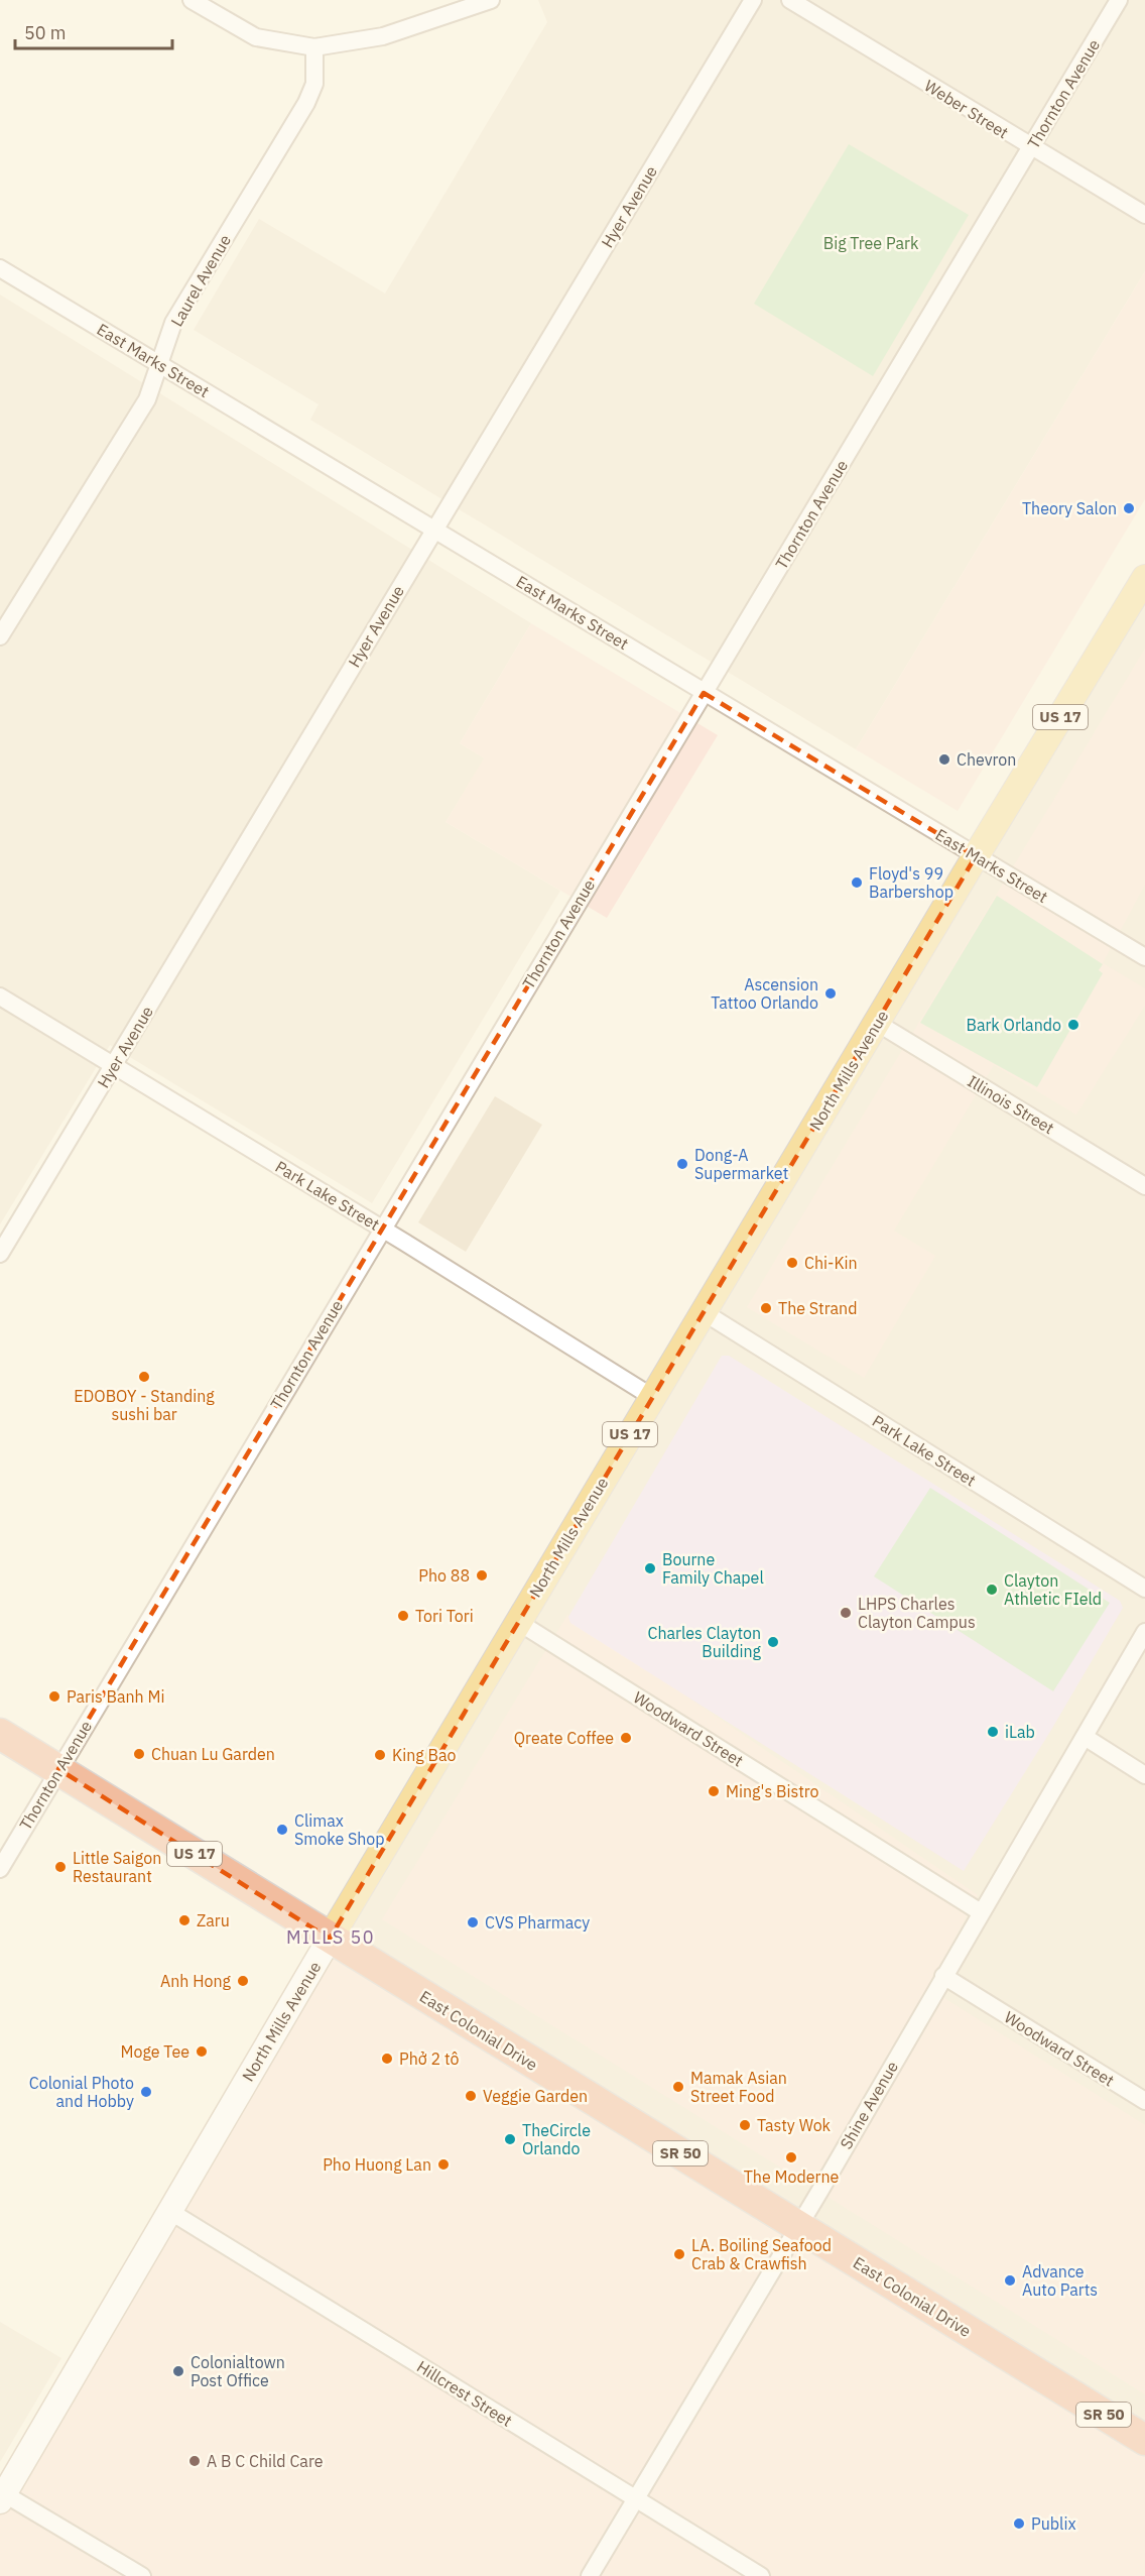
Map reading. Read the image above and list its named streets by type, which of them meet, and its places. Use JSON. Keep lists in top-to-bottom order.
{
  "streets": {
    "highway": ["US 17", "East Colonial Drive", "SR 50"],
    "main road": ["North Mills Avenue"],
    "street": [
      "Thornton Avenue",
      "Weber Street",
      "Hyer Avenue",
      "Laurel Avenue",
      "East Marks Street",
      "Illinois Street",
      "Park Lake Street",
      "Woodward Street",
      "Shine Avenue",
      "Hillcrest Street"
    ]
  },
  "crossings": [
    ["Thornton Avenue", "Weber Street"],
    ["Thornton Avenue", "East Marks Street"],
    ["Thornton Avenue", "Park Lake Street"],
    ["Thornton Avenue", "East Colonial Drive"],
    ["Hyer Avenue", "East Marks Street"],
    ["Hyer Avenue", "Park Lake Street"],
    ["Laurel Avenue", "East Marks Street"],
    ["East Marks Street", "North Mills Avenue"],
    ["North Mills Avenue", "Illinois Street"],
    ["North Mills Avenue", "Park Lake Street"],
    ["North Mills Avenue", "Woodward Street"],
    ["North Mills Avenue", "East Colonial Drive"],
    ["North Mills Avenue", "Hillcrest Street"],
    ["Woodward Street", "Shine Avenue"],
    ["East Colonial Drive", "Shine Avenue"],
    ["Shine Avenue", "Hillcrest Street"]
  ],
  "districts": ["MILLS 50"],
  "parks": ["Big Tree Park"],
  "places": [
    "Theory Salon",
    "Chevron",
    "Floyd's 99 Barbershop",
    "Ascension Tattoo Orlando",
    "Bark Orlando",
    "Dong-A Supermarket",
    "Chi-Kin",
    "The Strand",
    "EDOBOY - Standing sushi bar",
    "Bourne Family Chapel",
    "Pho 88",
    "Clayton Athletic FIeld",
    "LHPS Charles Clayton Campus",
    "Tori Tori",
    "Charles Clayton Building",
    "Paris Banh Mi",
    "iLab",
    "Qreate Coffee",
    "Chuan Lu Garden",
    "King Bao",
    "Ming's Bistro",
    "Climax Smoke Shop",
    "Little Saigon Restaurant",
    "Zaru",
    "CVS Pharmacy",
    "Anh Hong",
    "Moge Tee",
    "Phở 2 tô",
    "Mamak Asian Street Food",
    "Colonial Photo and Hobby",
    "Veggie Garden",
    "Tasty Wok",
    "TheCircle Orlando",
    "The Moderne",
    "Pho Huong Lan",
    "LA. Boiling Seafood Crab & Crawfish",
    "Advance Auto Parts",
    "Colonialtown Post Office",
    "A B C Child Care",
    "Publix"
  ],
  "scale_bar": "50 m"
}
